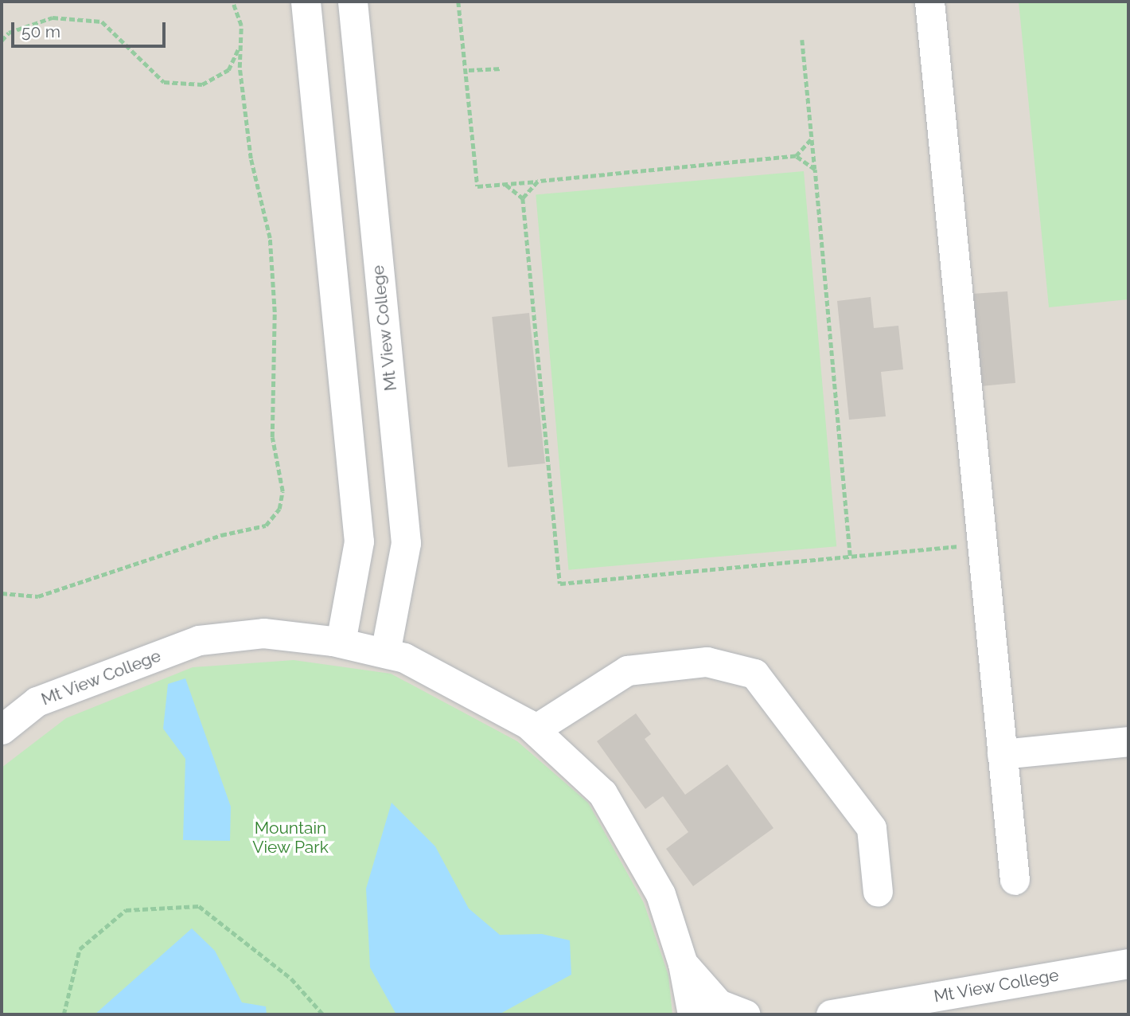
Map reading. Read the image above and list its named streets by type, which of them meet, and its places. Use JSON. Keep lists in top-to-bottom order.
{
  "streets": {
    "street": ["Mt View College"]
  },
  "parks": ["Mountain View Park"],
  "scale_bar": "50 m"
}
